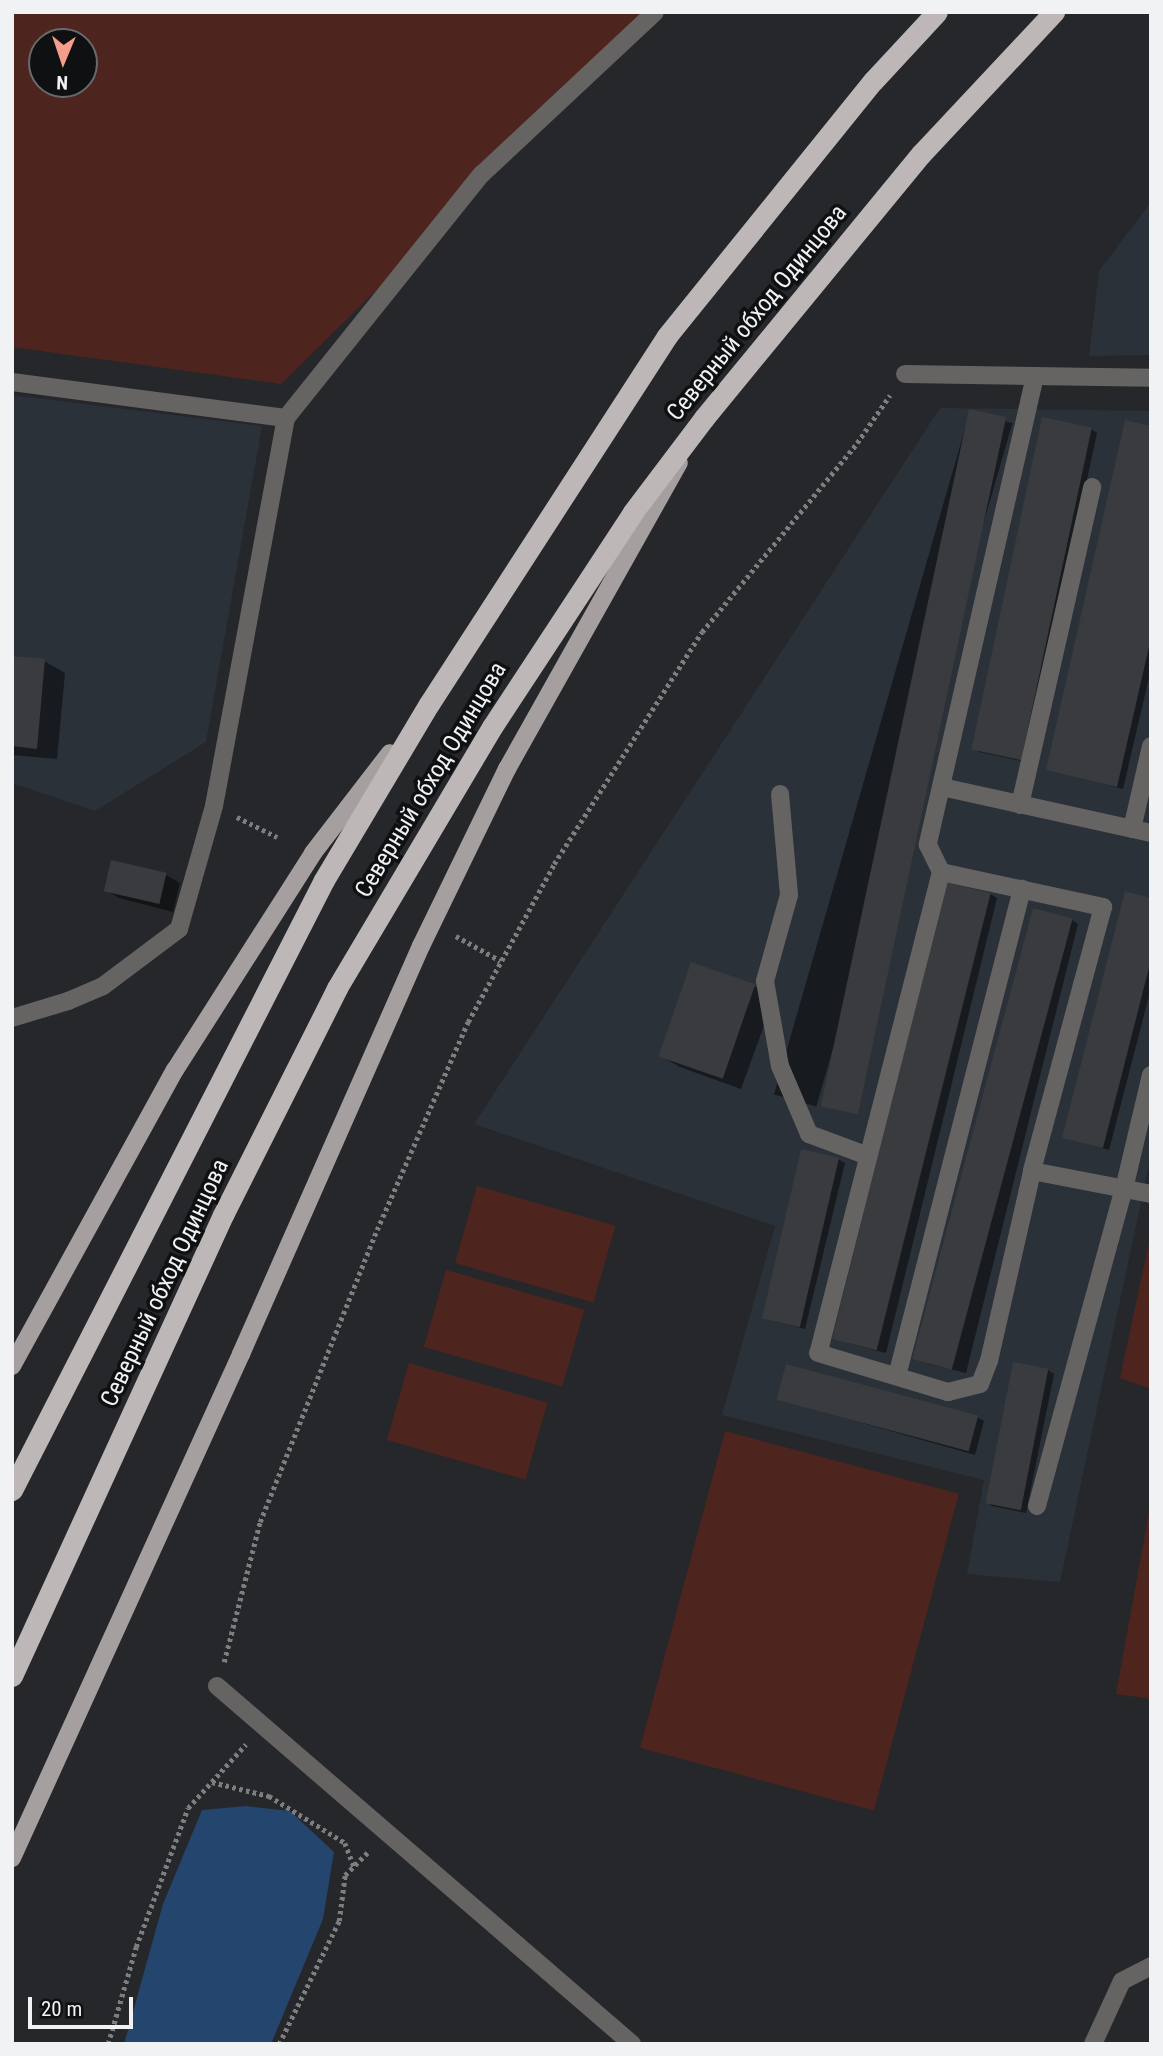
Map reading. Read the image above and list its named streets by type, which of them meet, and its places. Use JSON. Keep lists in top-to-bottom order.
{
  "streets": {
    "highway": ["Северный обход Одинцова"]
  },
  "scale_bar": "20 m",
  "north": "bottom"
}
